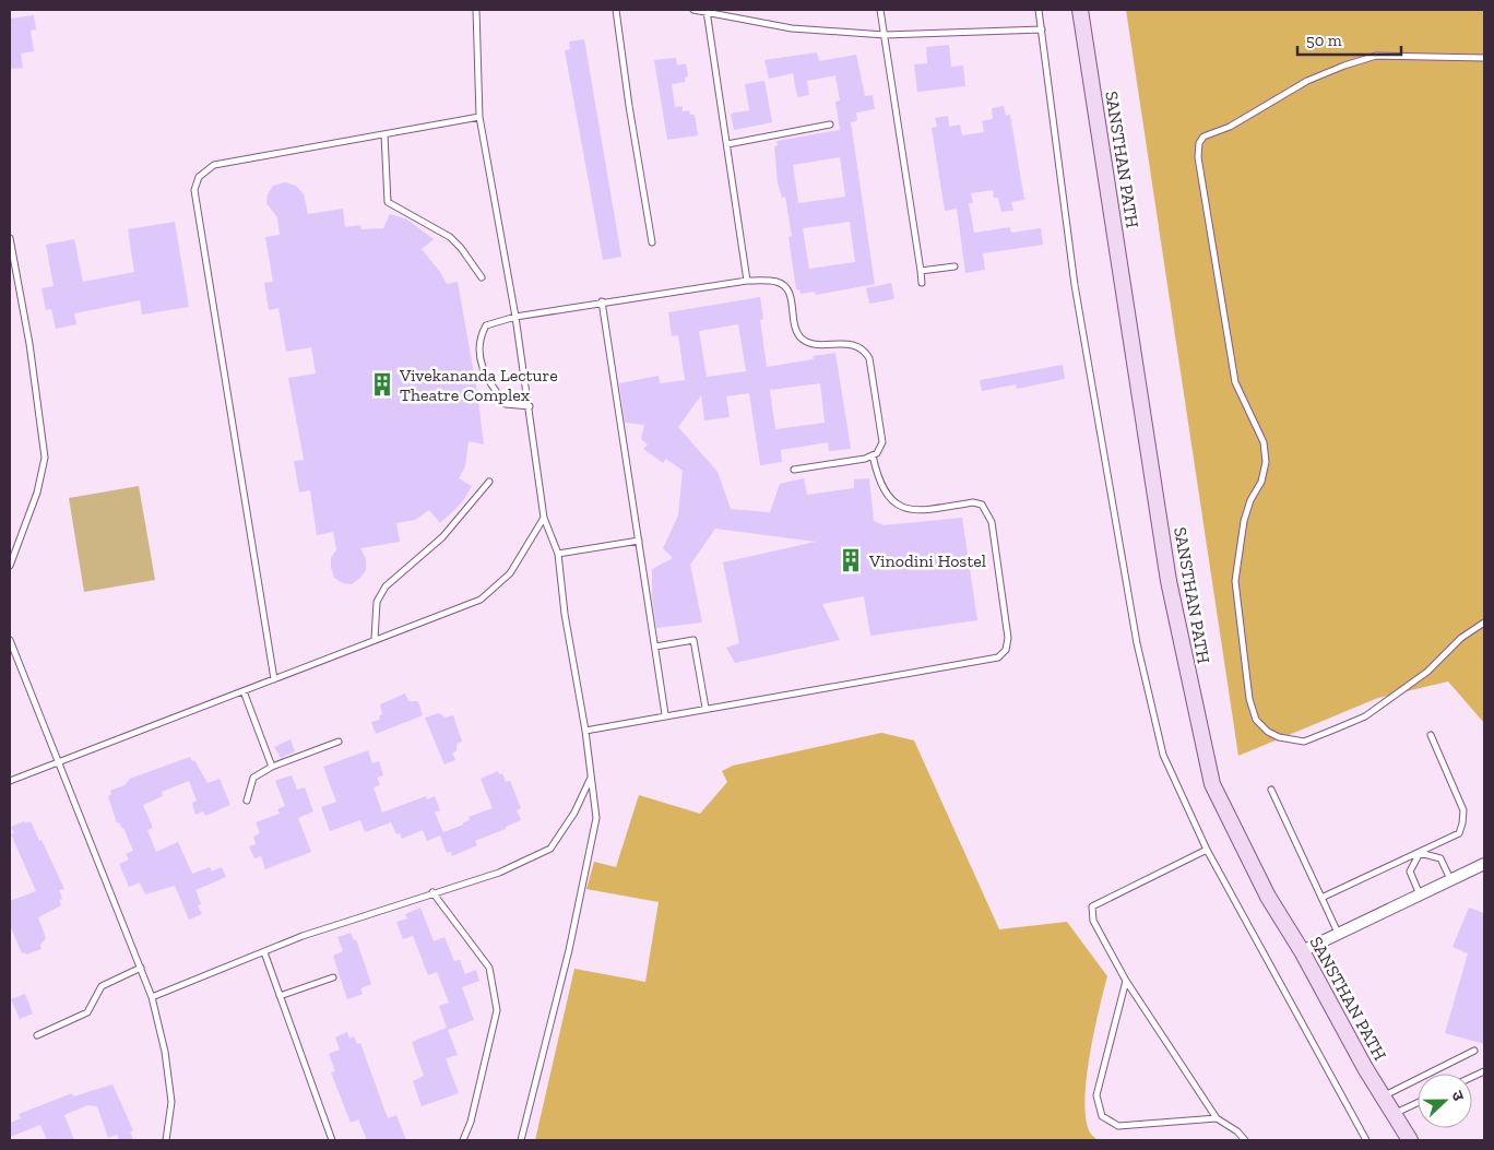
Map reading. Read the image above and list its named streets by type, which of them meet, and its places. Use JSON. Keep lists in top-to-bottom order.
{
  "streets": {
    "street": ["SANSTHAN PATH"]
  },
  "places": {
    "building": ["Vivekananda Lecture Theatre Complex", "Vinodini Hostel"]
  },
  "scale_bar": "50 m",
  "north": "right"
}
